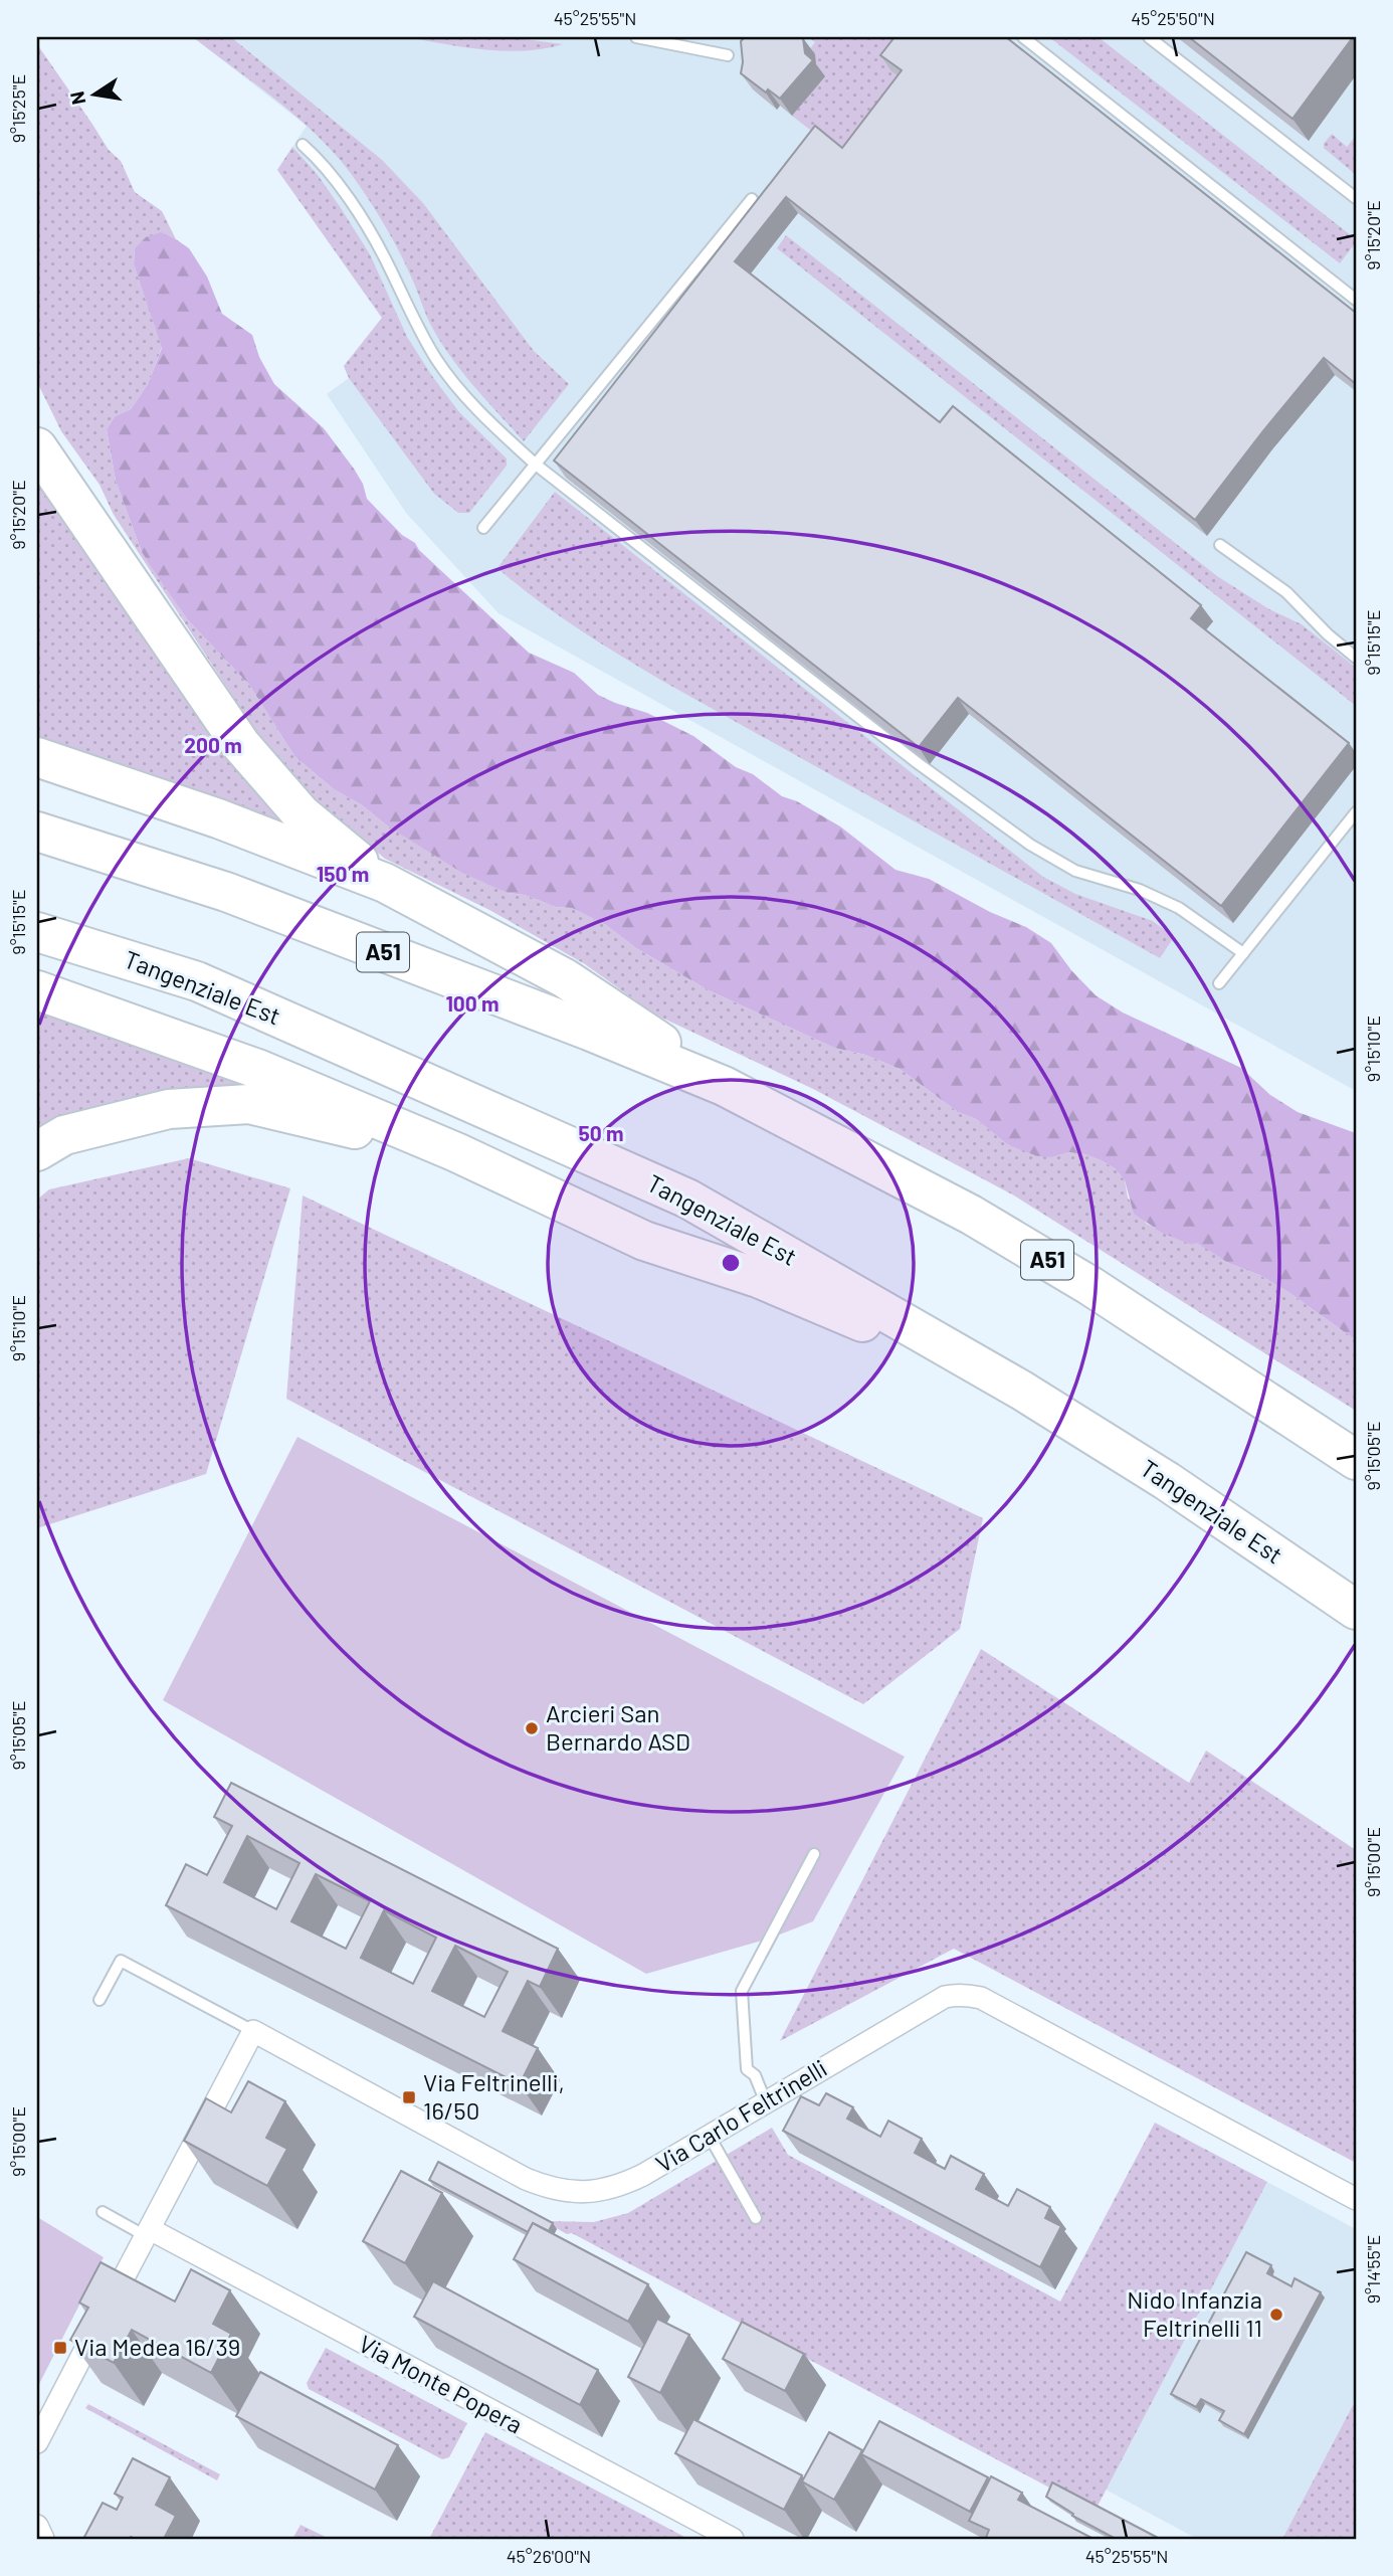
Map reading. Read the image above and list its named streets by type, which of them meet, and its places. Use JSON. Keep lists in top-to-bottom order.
{
  "streets": {
    "highway": ["A51", "Tangenziale Est"],
    "street": ["Via Carlo Feltrinelli", "Via Monte Popera"]
  },
  "places": {
    "other": ["Arcieri San Bernardo ASD", "Nido Infanzia Feltrinelli 11"],
    "transit": ["Via Feltrinelli, 16/50", "Via Medea 16/39"]
  },
  "north": "left",
  "coordinates": [
    "45°25'55\"N",
    "45°25'50\"N",
    "9°15'25\"E",
    "9°15'20\"E",
    "9°15'15\"E",
    "9°15'10\"E",
    "9°15'05\"E",
    "9°15'00\"E",
    "9°14'55\"E",
    "45°26'00\"N"
  ],
  "rings": [
    "200 m",
    "150 m",
    "100 m",
    "50 m"
  ]
}
